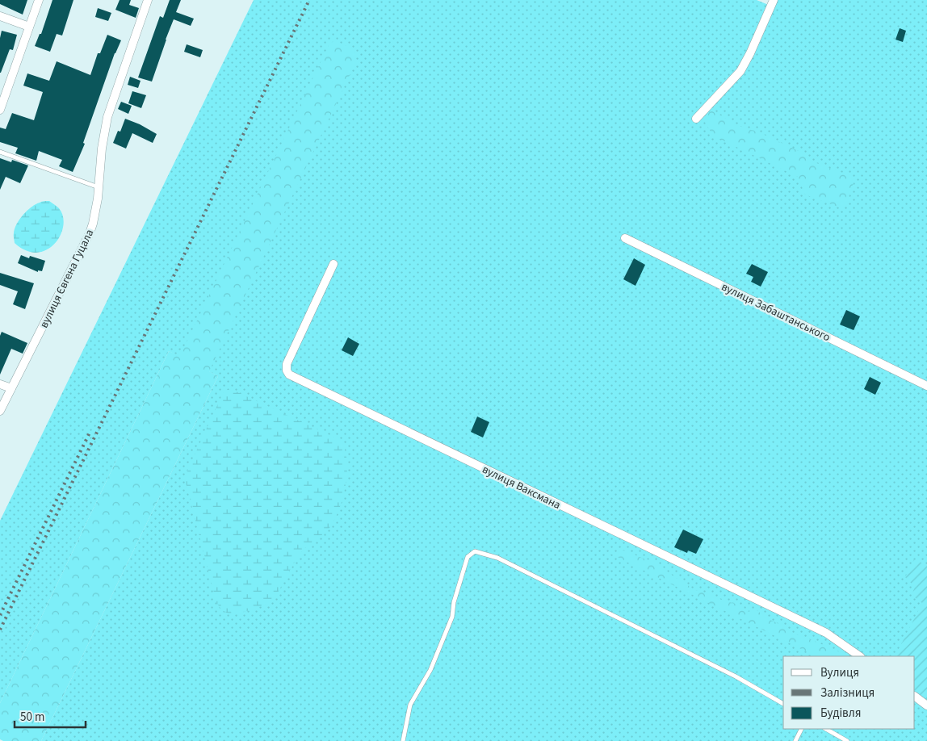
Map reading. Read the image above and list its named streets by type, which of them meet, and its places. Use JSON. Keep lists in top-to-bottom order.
{
  "streets": {
    "street": ["вулиця Євгена Гуцала", "вулиця Забаштанського", "вулиця Ваксмана"]
  },
  "legend": ["Вулиця", "Залізниця", "Будівля"],
  "scale_bar": "50 m"
}
